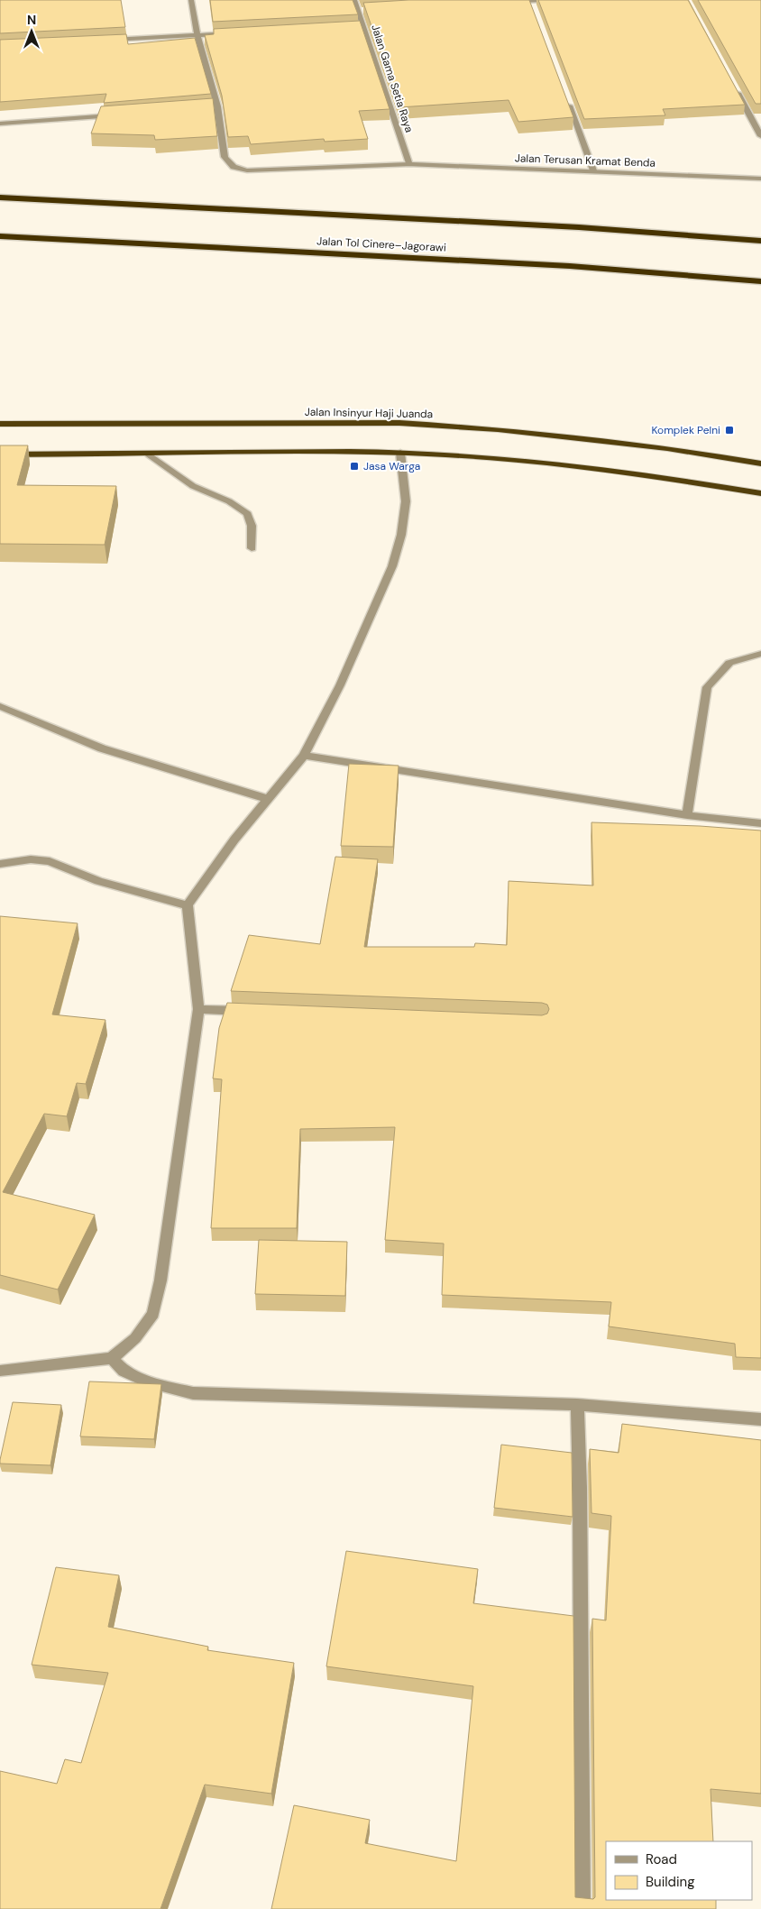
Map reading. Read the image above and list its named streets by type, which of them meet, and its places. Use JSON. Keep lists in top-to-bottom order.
{
  "streets": {
    "highway": ["Jalan Tol Cinere–Jagorawi", "Jalan Insinyur Haji Juanda"],
    "street": ["Jalan Gama Setia Raya", "Jalan Terusan Kramat Benda"]
  },
  "crossings": [
    ["Jalan Gama Setia Raya", "Jalan Terusan Kramat Benda"]
  ],
  "places": {
    "transit": ["Komplek Pelni", "Jasa Warga"]
  },
  "legend": ["Road", "Building"],
  "north": "top"
}
